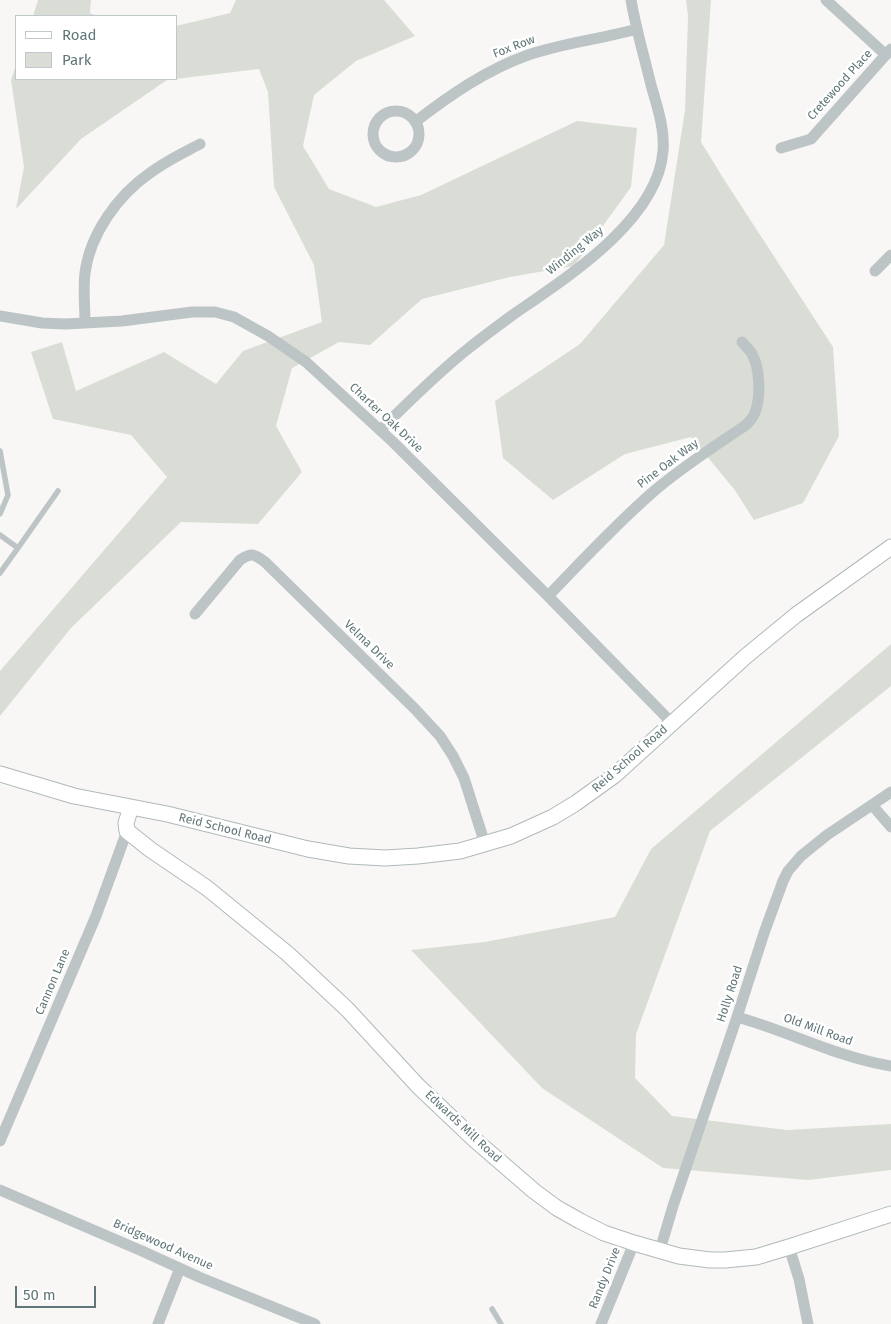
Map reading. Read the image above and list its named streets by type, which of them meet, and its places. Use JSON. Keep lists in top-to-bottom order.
{
  "streets": {
    "street": [
      "Fox Row",
      "Cretewood Place",
      "Winding Way",
      "Charter Oak Drive",
      "Pine Oak Way",
      "Velma Drive",
      "Reid School Road",
      "Cannon Lane",
      "Holly Road",
      "Old Mill Road",
      "Edwards Mill Road",
      "Bridgewood Avenue",
      "Randy Drive"
    ]
  },
  "crossings": [
    ["Fox Row", "Winding Way"],
    ["Winding Way", "Charter Oak Drive"],
    ["Charter Oak Drive", "Pine Oak Way"],
    ["Charter Oak Drive", "Reid School Road"],
    ["Velma Drive", "Reid School Road"],
    ["Cannon Lane", "Edwards Mill Road"],
    ["Holly Road", "Old Mill Road"],
    ["Holly Road", "Edwards Mill Road"],
    ["Edwards Mill Road", "Randy Drive"]
  ],
  "legend": ["Road", "Park"],
  "scale_bar": "50 m"
}
